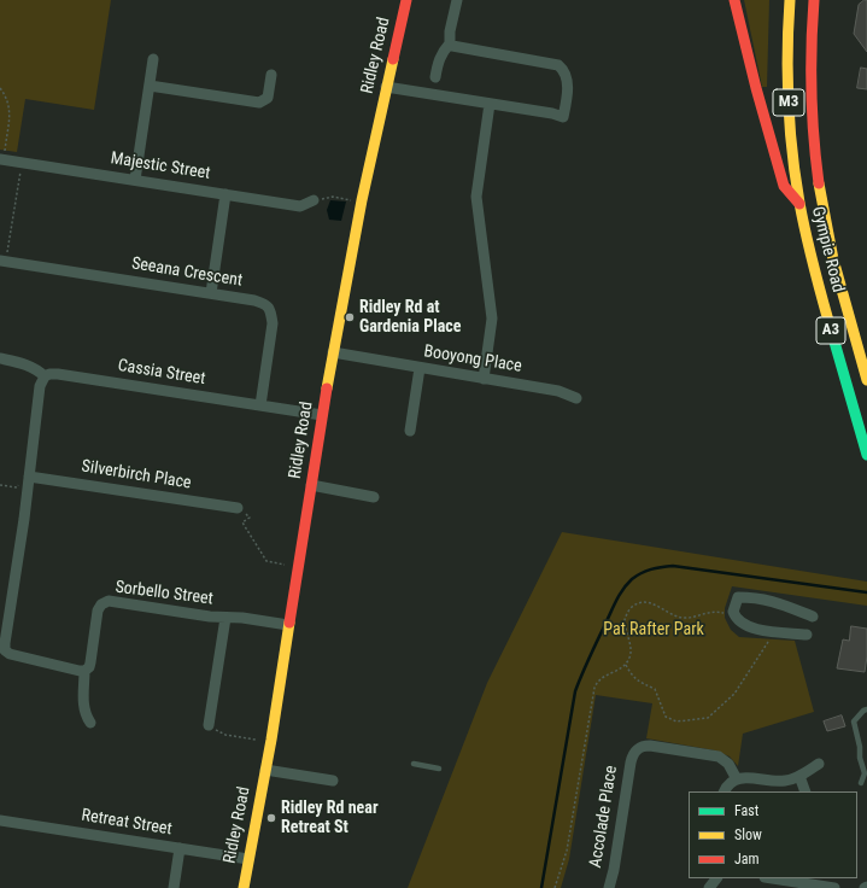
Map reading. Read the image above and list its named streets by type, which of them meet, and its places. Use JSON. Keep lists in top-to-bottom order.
{
  "streets": {
    "main road": [
      "Ridley Road",
      "M3",
      "Gympie Road",
      "A3"
    ],
    "street": [
      "Majestic Street",
      "Seeana Crescent",
      "Booyong Place",
      "Cassia Street",
      "Silverbirch Place",
      "Sorbello Street",
      "Accolade Place",
      "Retreat Street"
    ]
  },
  "crossings": [
    ["Ridley Road", "Booyong Place"],
    ["Ridley Road", "Cassia Street"],
    ["Ridley Road", "Sorbello Street"],
    ["Ridley Road", "Retreat Street"],
    ["M3", "Gympie Road"],
    ["Seeana Crescent", "Cassia Street"]
  ],
  "parks": ["Pat Rafter Park"],
  "places": ["Ridley Rd at Gardenia Place", "Ridley Rd near Retreat St"],
  "legend": ["Fast", "Slow", "Jam"]
}
